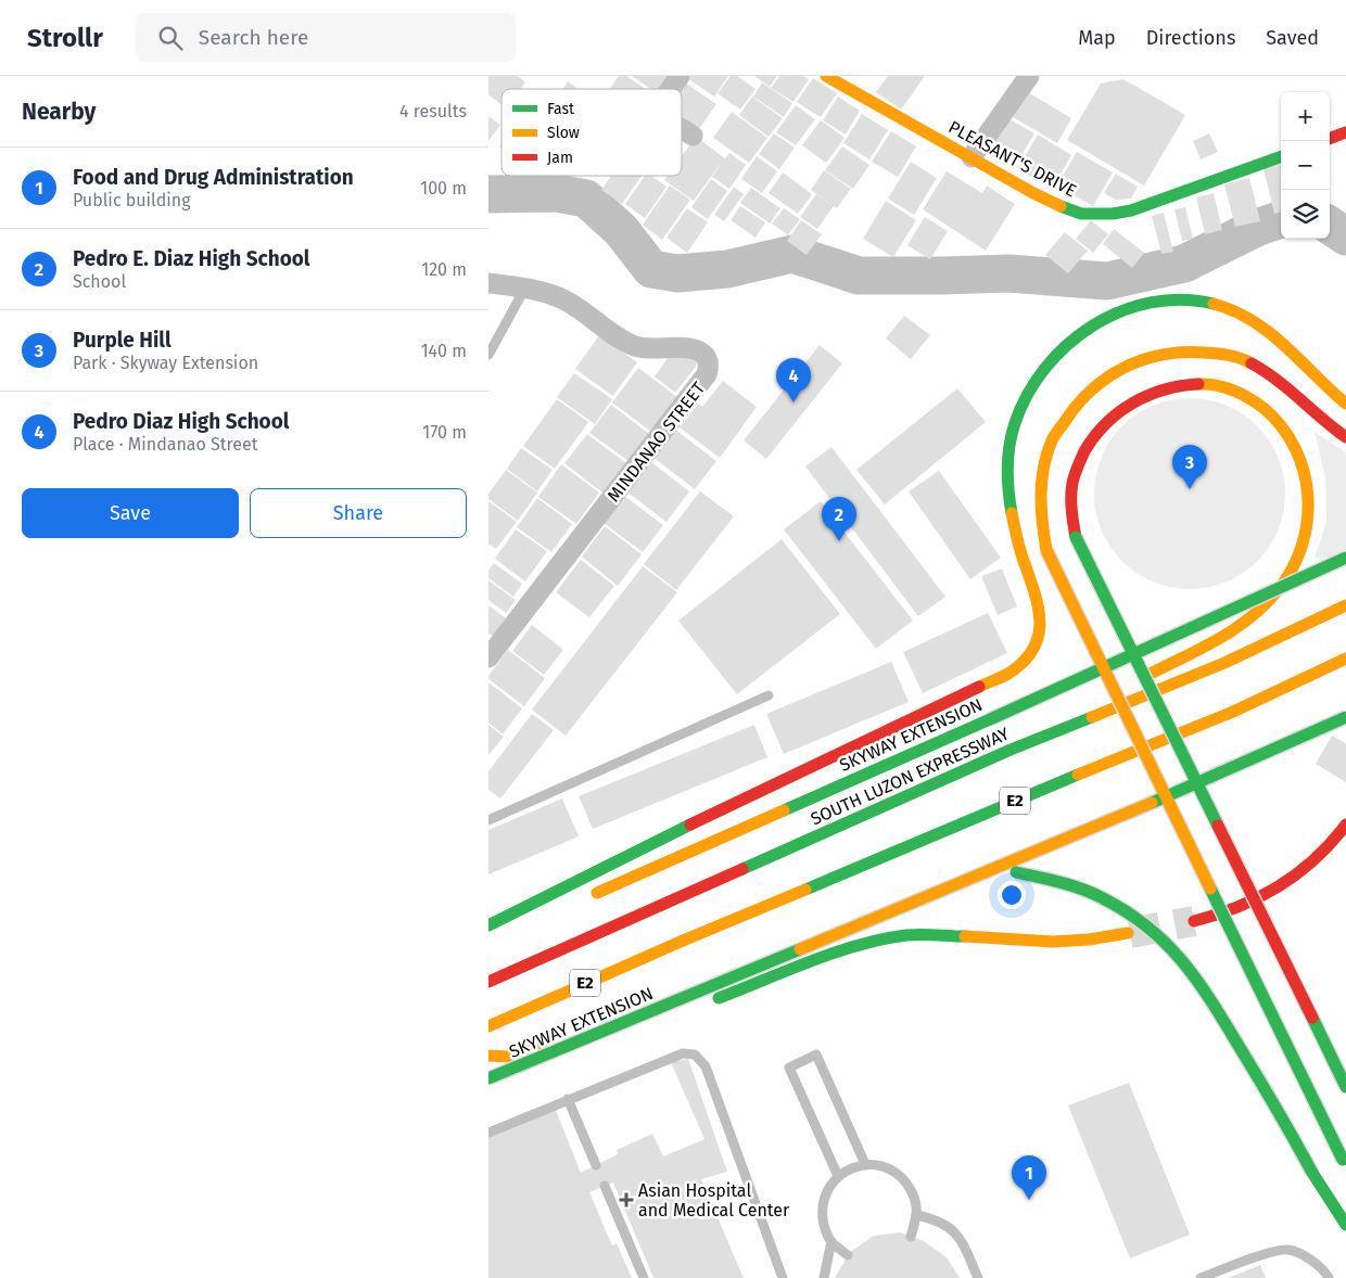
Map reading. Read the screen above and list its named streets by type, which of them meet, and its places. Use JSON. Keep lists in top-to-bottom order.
{
  "streets": {
    "main road": [
      "PLEASANT'S DRIVE",
      "SKYWAY EXTENSION",
      "SOUTH LUZON EXPRESSWAY",
      "E2"
    ],
    "street": ["MINDANAO STREET"]
  },
  "places": {
    "health": ["Asian Hospital and Medical Center"]
  },
  "legend": ["Fast", "Slow", "Jam"],
  "page": {
    "header": "Strollr",
    "search": "Search here",
    "nav": ["Map", "Directions", "Saved"],
    "heading": ["Nearby", "4 results"],
    "map_buttons": ["+", "−"],
    "list": [
      {
        "mark": "1",
        "name": "Food and Drug Administration",
        "note": "Public building",
        "value": "100 m"
      },
      {
        "mark": "2",
        "name": "Pedro E. Diaz High School",
        "note": "School",
        "value": "120 m"
      },
      {
        "mark": "3",
        "name": "Purple Hill",
        "note": "Park · Skyway Extension",
        "value": "140 m"
      },
      {
        "mark": "4",
        "name": "Pedro Diaz High School",
        "note": "Place · Mindanao Street",
        "value": "170 m"
      }
    ],
    "pins": [
      "4",
      "3",
      "2",
      "1"
    ],
    "buttons": ["Save", "Share"]
  }
}
